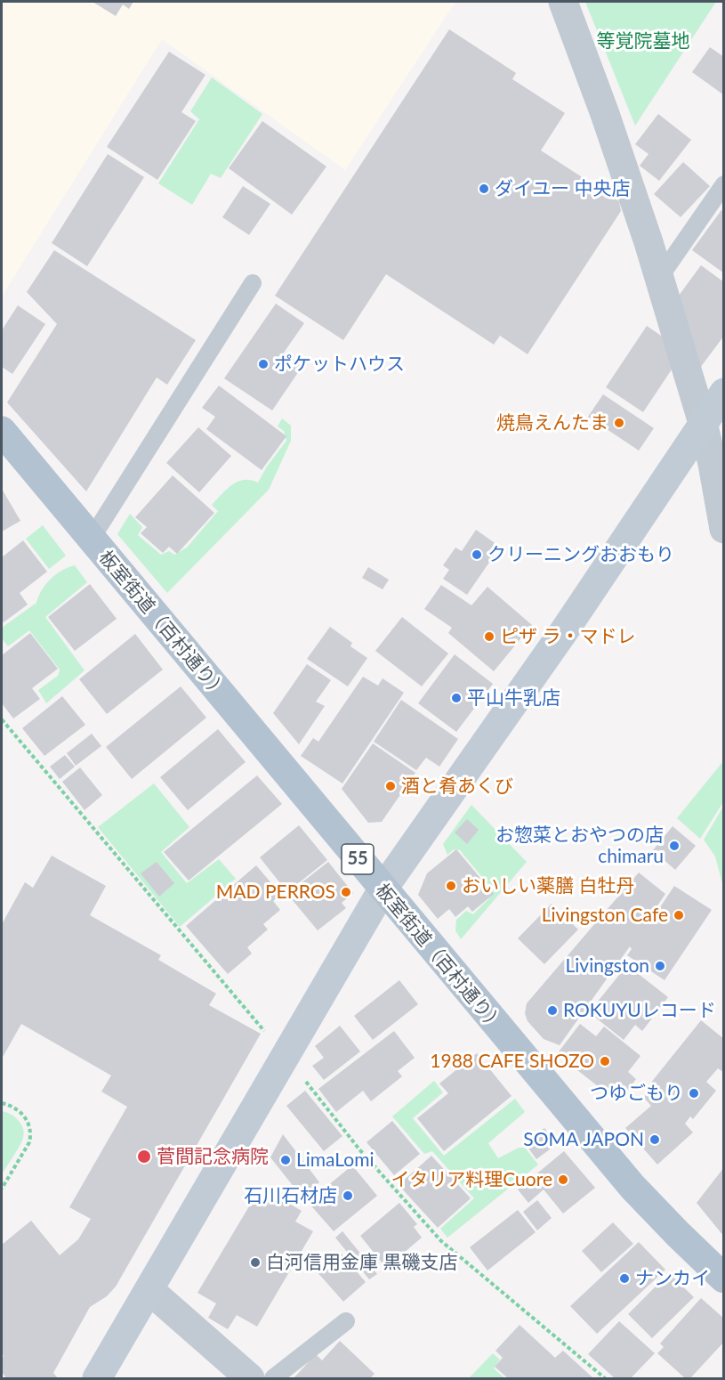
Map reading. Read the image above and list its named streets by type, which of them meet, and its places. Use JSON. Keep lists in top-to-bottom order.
{
  "streets": {
    "main road": ["板室街道（百村通り）", "55"]
  },
  "parks": ["等覚院墓地"],
  "places": [
    "ダイユー 中央店",
    "ポケットハウス",
    "焼鳥えんたま",
    "クリーニングおおもり",
    "ピザ ラ・マドレ",
    "平山牛乳店",
    "酒と肴あくび",
    "お惣菜とおやつの店 chimaru",
    "おいしい薬膳 白牡丹",
    "MAD PERROS",
    "Livingston Cafe",
    "Livingston",
    "ROKUYUレコード",
    "1988 CAFE SHOZO",
    "つゆごもり",
    "SOMA JAPON",
    "菅間記念病院",
    "LimaLomi",
    "イタリア料理Cuore",
    "石川石材店",
    "白河信用金庫 黒磯支店",
    "ナンカイ"
  ]
}
